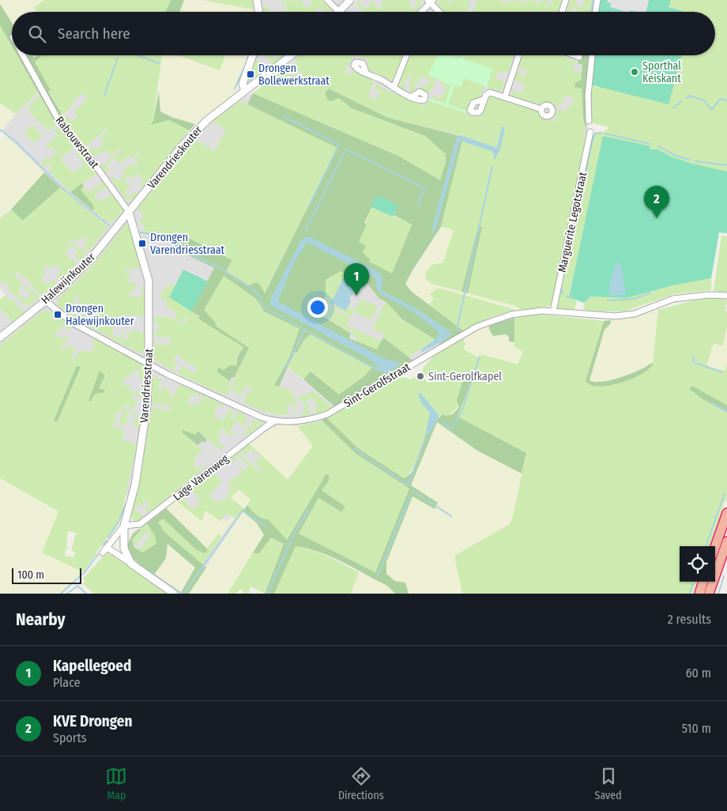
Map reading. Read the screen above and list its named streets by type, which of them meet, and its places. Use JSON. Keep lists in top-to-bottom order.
{
  "streets": {
    "street": [
      "Rabouwstraat",
      "Varendrieskouter",
      "Marguerite Legotstraat",
      "Halewijnkouter",
      "Sint-Gerolfstraat",
      "Varendriesstraat",
      "Lage Varenweg"
    ]
  },
  "crossings": [
    ["Rabouwstraat", "Varendrieskouter"],
    ["Rabouwstraat", "Halewijnkouter"],
    ["Rabouwstraat", "Varendriesstraat"],
    ["Varendrieskouter", "Halewijnkouter"],
    ["Varendrieskouter", "Varendriesstraat"],
    ["Marguerite Legotstraat", "Sint-Gerolfstraat"],
    ["Halewijnkouter", "Sint-Gerolfstraat"],
    ["Halewijnkouter", "Varendriesstraat"],
    ["Sint-Gerolfstraat", "Varendriesstraat"],
    ["Sint-Gerolfstraat", "Lage Varenweg"],
    ["Varendriesstraat", "Lage Varenweg"]
  ],
  "places": {
    "other": ["Sporthal Keiskant", "Sint-Gerolfkapel"],
    "transit": ["Drongen Bollewerkstraat", "Drongen Varendriesstraat", "Drongen Halewijnkouter"]
  },
  "scale_bar": "100 m",
  "page": {
    "search": "Search here",
    "pins": ["2", "1"],
    "scale": "100 m",
    "heading": ["Nearby", "2 results"],
    "list": [
      {
        "mark": "1",
        "name": "Kapellegoed",
        "note": "Place",
        "value": "60 m"
      },
      {
        "mark": "2",
        "name": "KVE Drongen",
        "note": "Sports",
        "value": "510 m"
      }
    ],
    "nav": ["Map", "Directions", "Saved"]
  }
}
